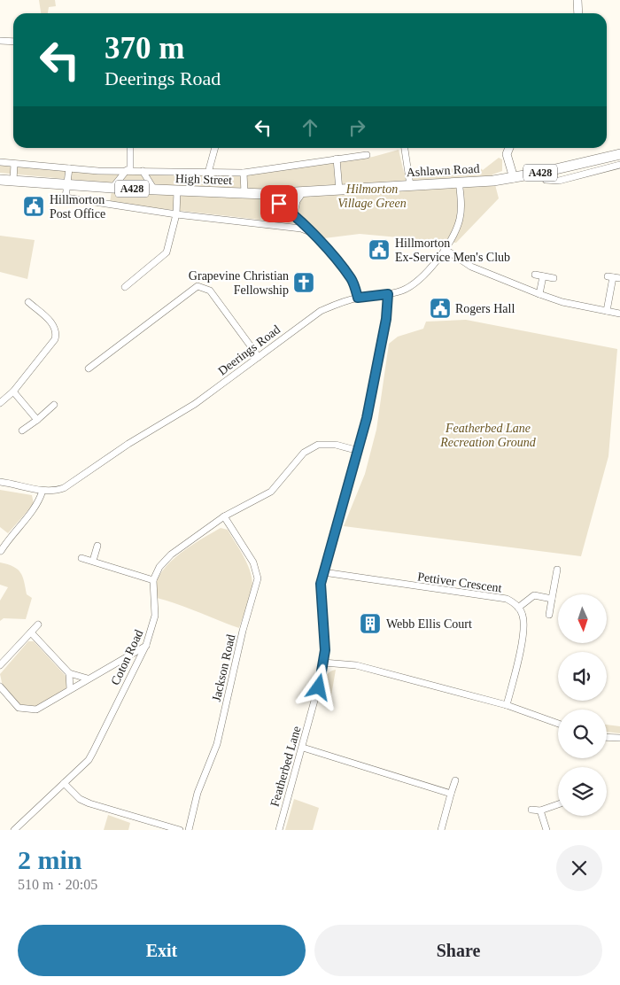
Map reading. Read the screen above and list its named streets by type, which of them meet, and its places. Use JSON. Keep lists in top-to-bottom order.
{
  "streets": {
    "highway": ["Ashlawn Road", "A428", "High Street"],
    "street": [
      "Deerings Road",
      "Pettiver Crescent",
      "Coton Road",
      "Jackson Road",
      "Featherbed Lane"
    ]
  },
  "crossings": [
    ["Ashlawn Road", "High Street"],
    ["Ashlawn Road", "Deerings Road"],
    ["Deerings Road", "Featherbed Lane"],
    ["Pettiver Crescent", "Featherbed Lane"]
  ],
  "parks": ["Hilmorton Village Green", "Featherbed Lane Recreation Ground"],
  "places": {
    "public building": ["Hillmorton Post Office", "Hillmorton Ex-Service Men's Club", "Rogers Hall"],
    "church": ["Grapevine Christian Fellowship"],
    "building": ["Webb Ellis Court"]
  },
  "north": "bottom",
  "page": {
    "turn": ["370 m", "Deerings Road"],
    "heading": ["2 min", "510 m · 20:05"],
    "buttons": ["Exit", "Share"]
  }
}
